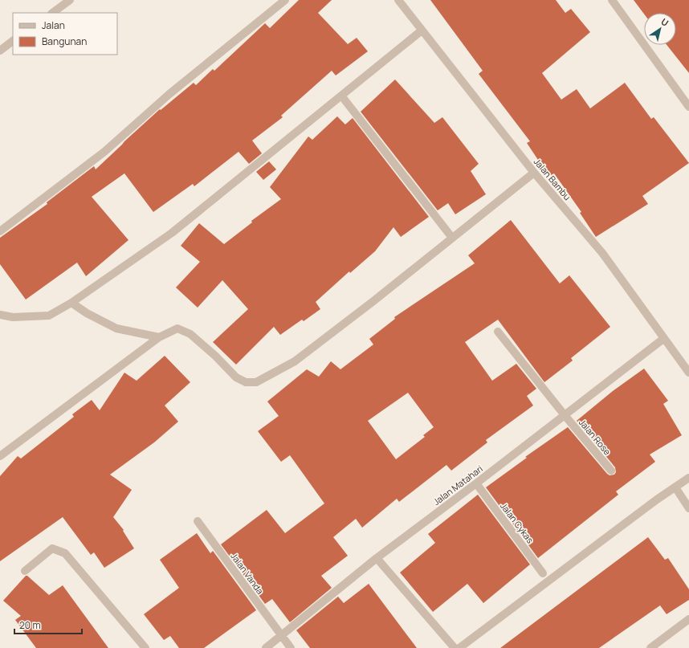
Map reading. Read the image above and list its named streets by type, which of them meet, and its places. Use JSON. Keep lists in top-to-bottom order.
{
  "streets": {
    "street": [
      "Jalan Bambu",
      "Jalan Rose",
      "Jalan Matahari",
      "Jalan Cykas",
      "Jalan Vanda"
    ]
  },
  "crossings": [
    ["Jalan Bambu", "Jalan Matahari"],
    ["Jalan Rose", "Jalan Matahari"],
    ["Jalan Matahari", "Jalan Cykas"],
    ["Jalan Matahari", "Jalan Vanda"]
  ],
  "legend": ["Jalan", "Bangunan"],
  "scale_bar": "20 m",
  "north": "top right"
}
